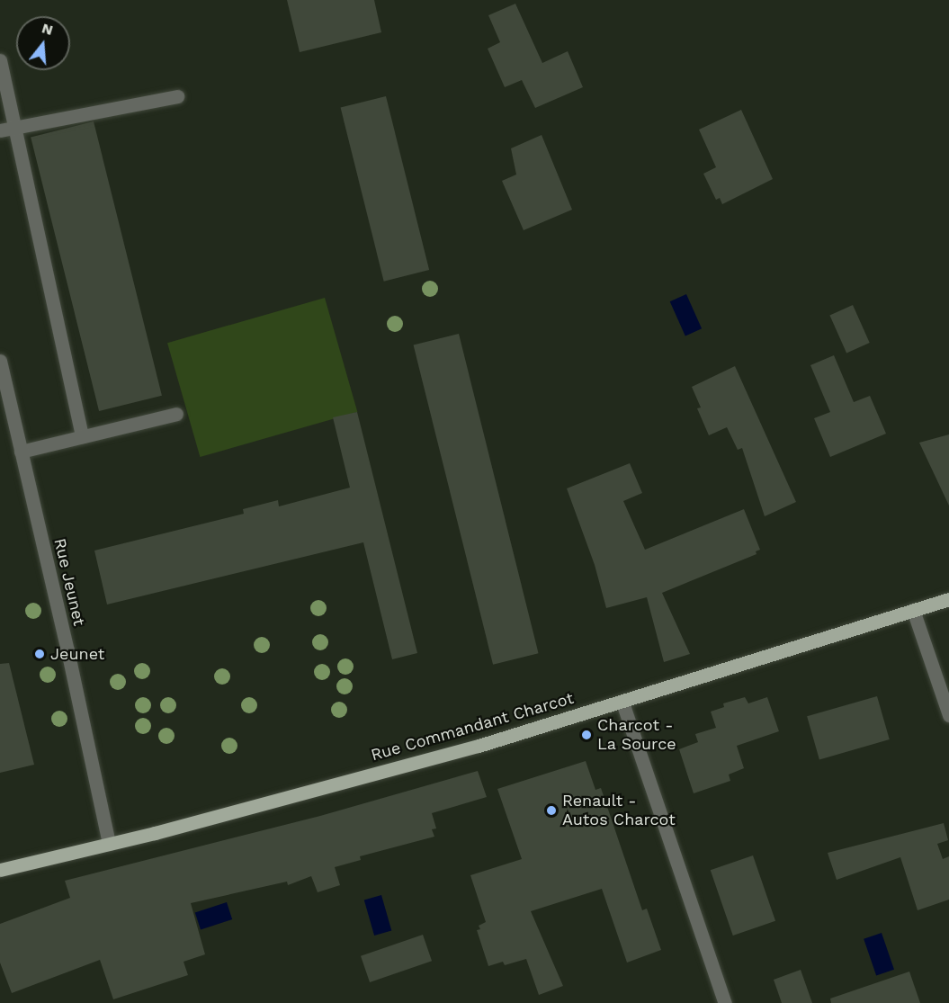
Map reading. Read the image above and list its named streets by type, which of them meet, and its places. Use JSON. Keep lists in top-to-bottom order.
{
  "streets": {
    "main road": ["Rue Commandant Charcot"],
    "street": ["Rue Jeunet"]
  },
  "crossings": [
    ["Rue Jeunet", "Rue Commandant Charcot"]
  ],
  "places": ["Jeunet", "Charcot - La Source", "Renault - Autos Charcot"],
  "north": "top"
}
